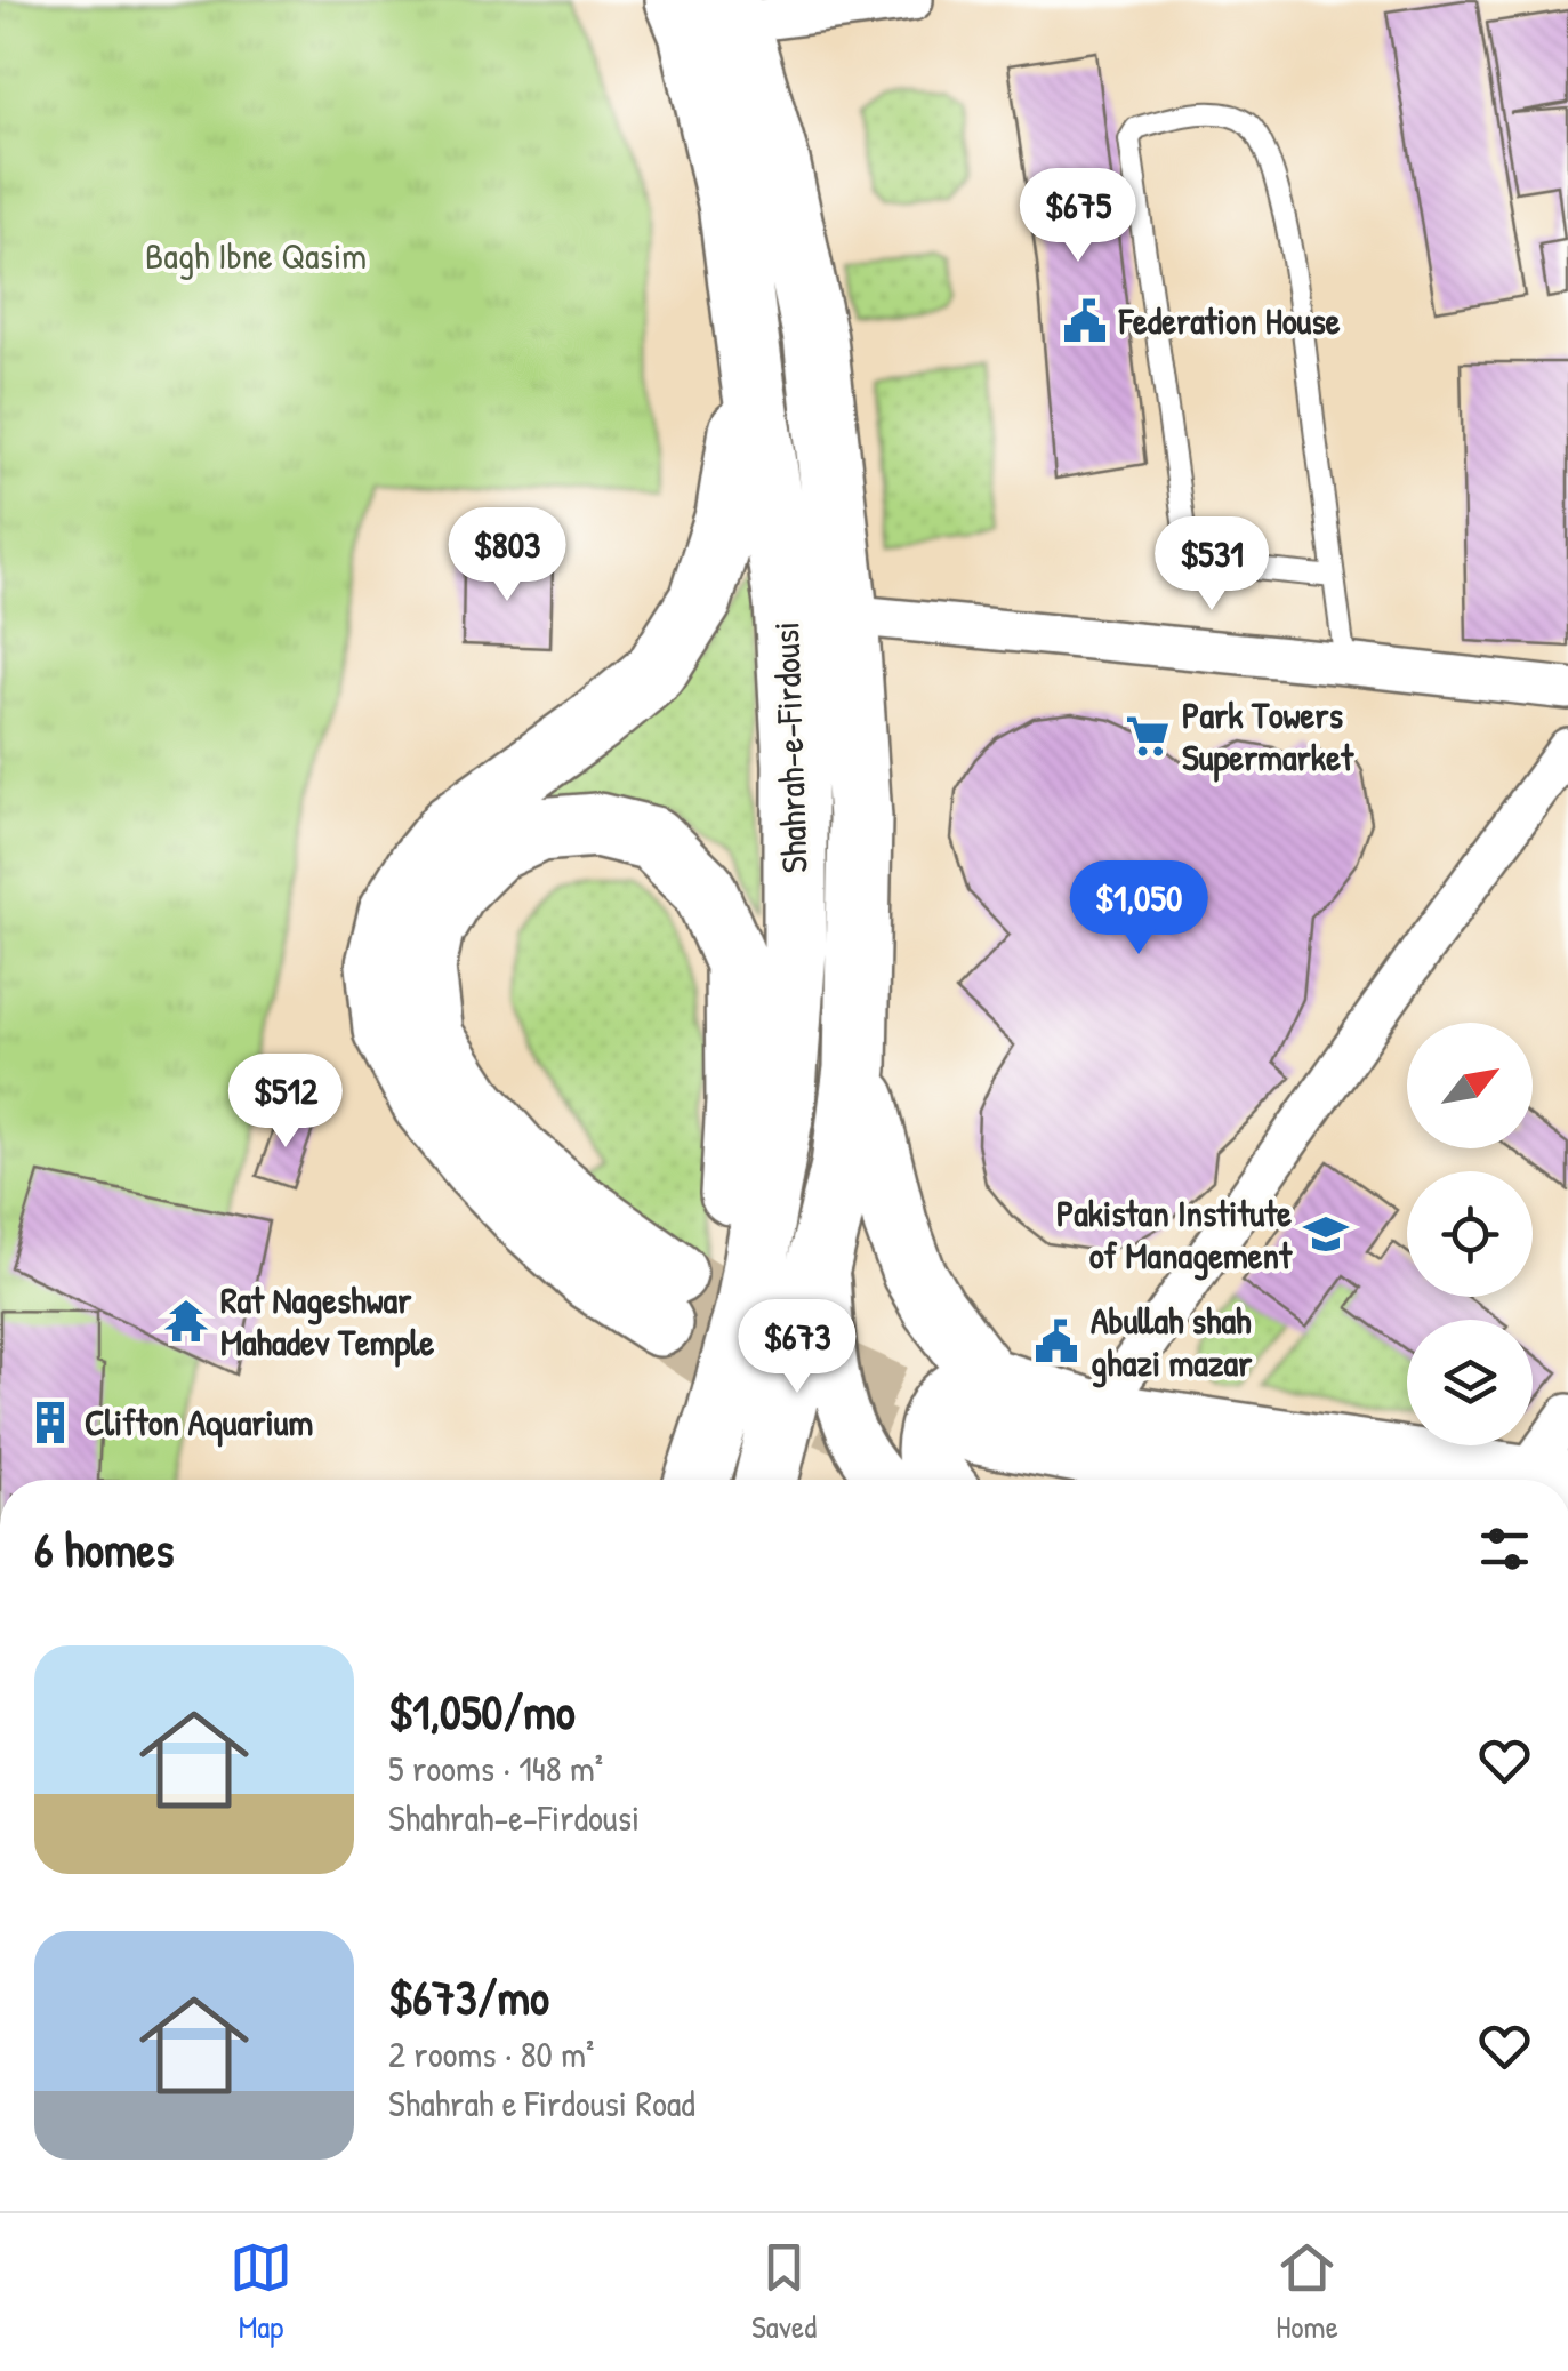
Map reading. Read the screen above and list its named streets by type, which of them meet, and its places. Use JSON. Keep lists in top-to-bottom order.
{
  "streets": {
    "main road": ["Shahrah-e-Firdousi"]
  },
  "parks": ["Bagh Ibne Qasim"],
  "places": {
    "public building": ["Federation House", "Abullah shah ghazi mazar"],
    "supermarket": ["Park Towers Supermarket"],
    "school or university": ["Pakistan Institute of Management"],
    "temple": ["Rat Nageshwar Mahadev Temple"],
    "building": ["Clifton Aquarium"]
  },
  "north": "top right",
  "page": {
    "price": [
      "$675",
      "$803",
      "$531",
      "$1,050",
      "$512",
      "$673"
    ],
    "heading": "6 homes",
    "list": [
      {
        "name": "$1,050/mo",
        "note": "5 rooms · 148 m² · Shahrah-e-Firdousi"
      },
      {
        "name": "$673/mo",
        "note": "2 rooms · 80 m² · Shahrah e Firdousi Road"
      }
    ],
    "tabs": ["Map", "Saved", "Home"]
  }
}
